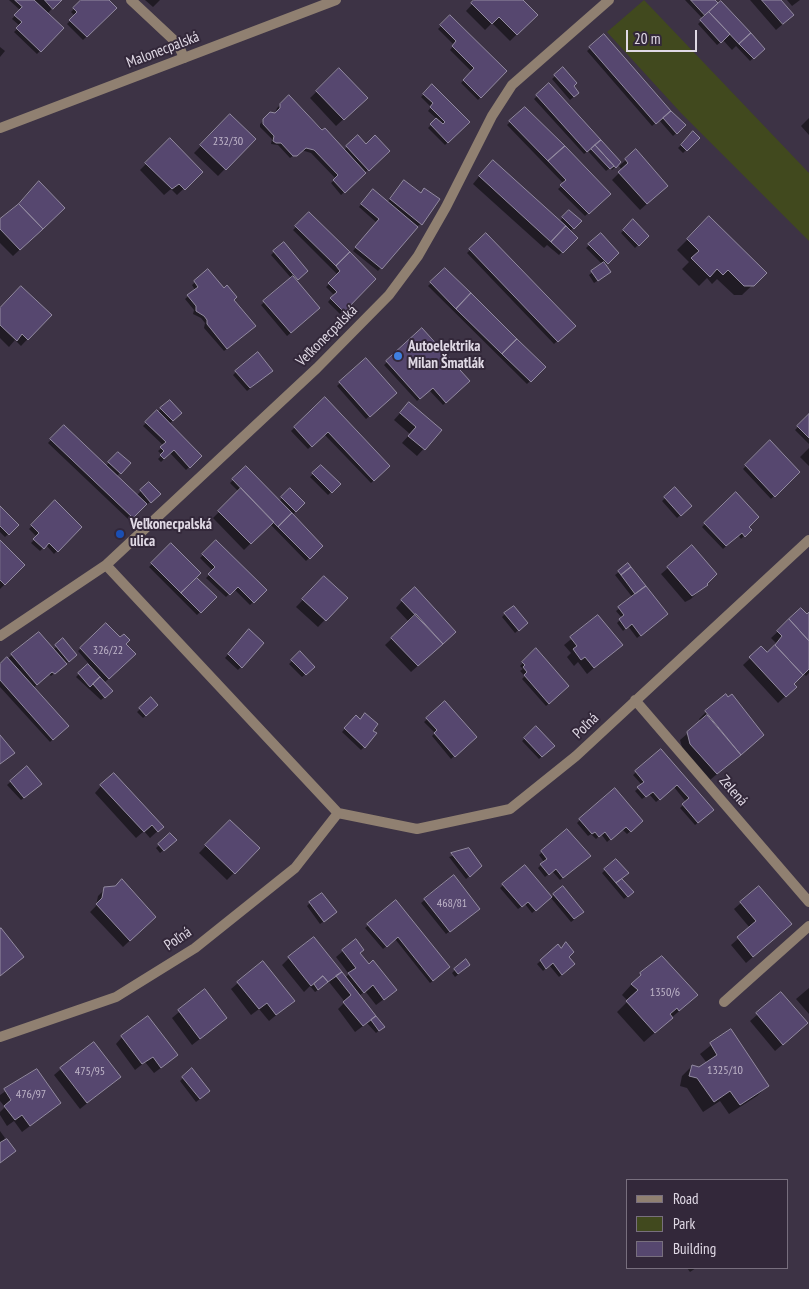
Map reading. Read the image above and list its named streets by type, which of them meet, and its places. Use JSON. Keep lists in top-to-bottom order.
{
  "streets": {
    "street": [
      "Malonecpalská",
      "Veľkonecpalská",
      "Poľná",
      "Zelená"
    ]
  },
  "crossings": [
    ["Poľná", "Zelená"]
  ],
  "places": ["Autoelektrika Milan Šmatlák", "Veľkonecpalská ulica"],
  "house_numbers": [
    "232/30",
    "326/22",
    "468/81",
    "1350/6",
    "1325/10",
    "475/95",
    "476/97"
  ],
  "legend": ["Road", "Park", "Building"],
  "scale_bar": "20 m"
}
